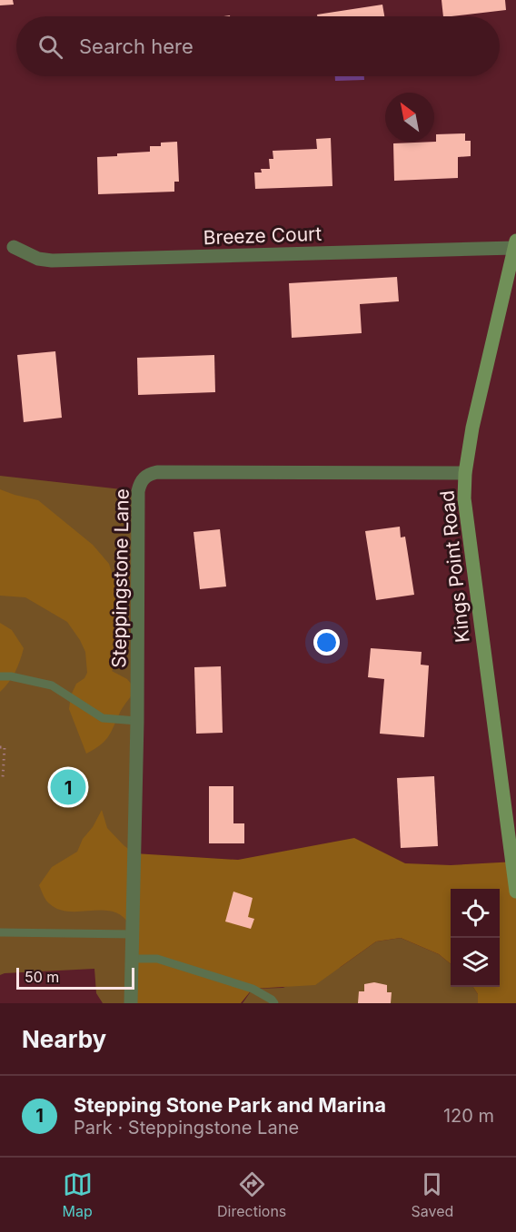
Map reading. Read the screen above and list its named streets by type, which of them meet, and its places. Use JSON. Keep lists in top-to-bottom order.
{
  "streets": {
    "main road": ["Kings Point Road"],
    "street": ["Breeze Court", "Steppingstone Lane"]
  },
  "crossings": [
    ["Breeze Court", "Kings Point Road"],
    ["Kings Point Road", "Steppingstone Lane"]
  ],
  "scale_bar": "50 m",
  "north": "top left",
  "page": {
    "search": "Search here",
    "pins": "1",
    "scale": "50 m",
    "heading": "Nearby",
    "list": [
      {
        "mark": "1",
        "name": "Stepping Stone Park and Marina",
        "note": "Park · Steppingstone Lane",
        "value": "120 m"
      }
    ],
    "nav": ["Map", "Directions", "Saved"]
  }
}
